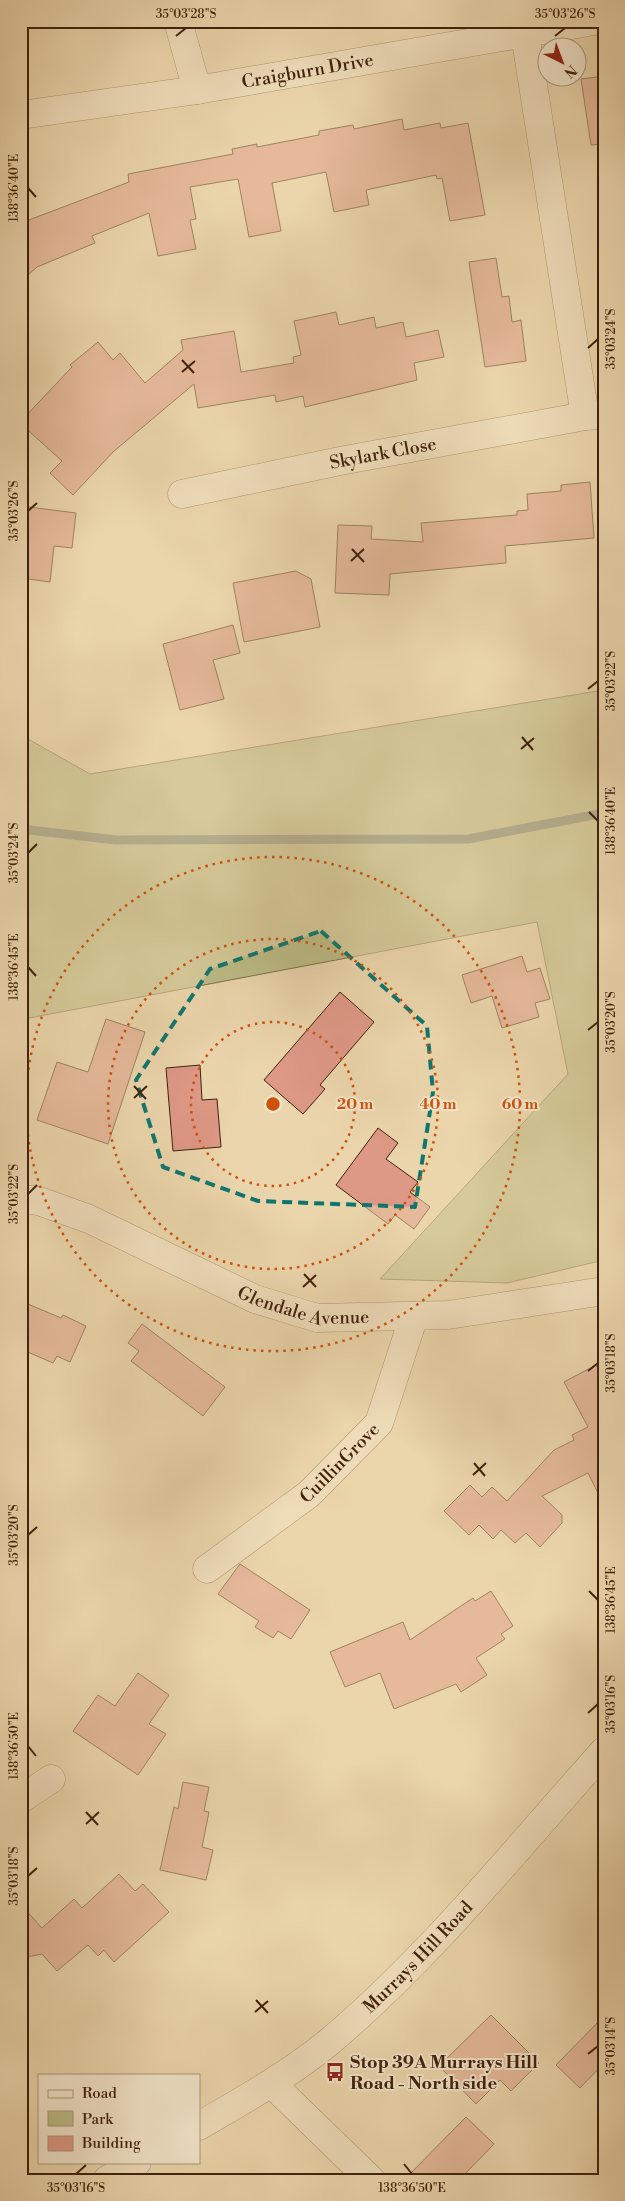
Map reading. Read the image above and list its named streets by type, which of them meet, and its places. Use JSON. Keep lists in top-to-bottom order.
{
  "streets": {
    "street": [
      "Craigburn Drive",
      "Skylark Close",
      "Glendale Avenue",
      "CuillinGrove",
      "Murrays Hill Road"
    ]
  },
  "crossings": [
    ["Craigburn Drive", "Skylark Close"],
    ["Glendale Avenue", "CuillinGrove"]
  ],
  "places": {
    "bus stop": ["Stop 39A Murrays Hill Road - North side"]
  },
  "legend": ["Road", "Park", "Building"],
  "north": "bottom right",
  "coordinates": [
    "35°03'28\"S",
    "35°03'26\"S",
    "138°36'40\"E",
    "35°03'24\"S",
    "35°03'22\"S",
    "138°36'45\"E",
    "35°03'20\"S",
    "35°03'18\"S",
    "35°03'16\"S",
    "138°36'50\"E",
    "35°03'14\"S"
  ],
  "rings": ["20 m", "40 m", "60 m"]
}
